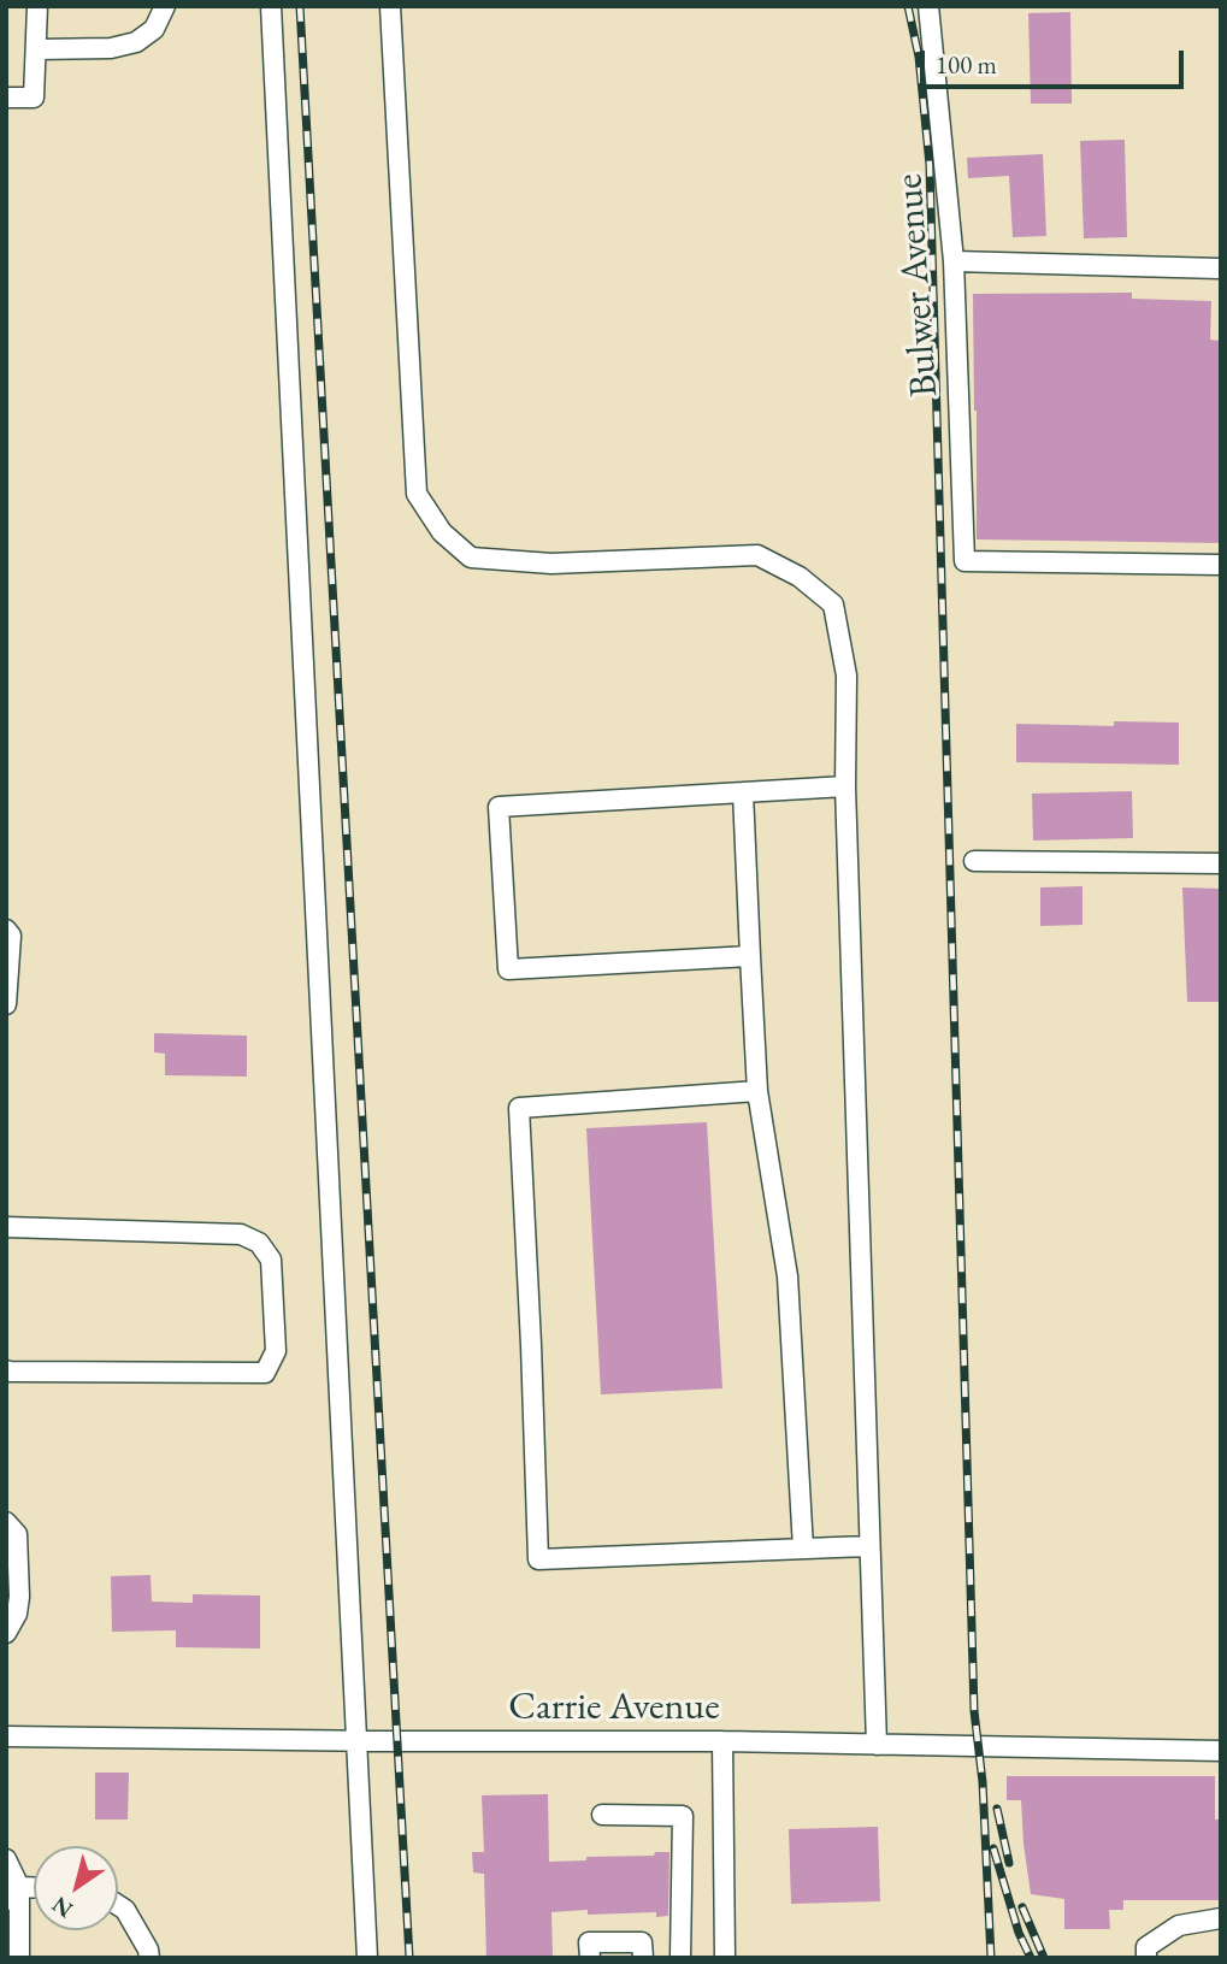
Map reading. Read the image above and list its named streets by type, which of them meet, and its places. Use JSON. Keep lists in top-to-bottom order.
{
  "streets": {
    "street": ["Bulwer Avenue", "Carrie Avenue"]
  },
  "scale_bar": "100 m",
  "north": "bottom left"
}
